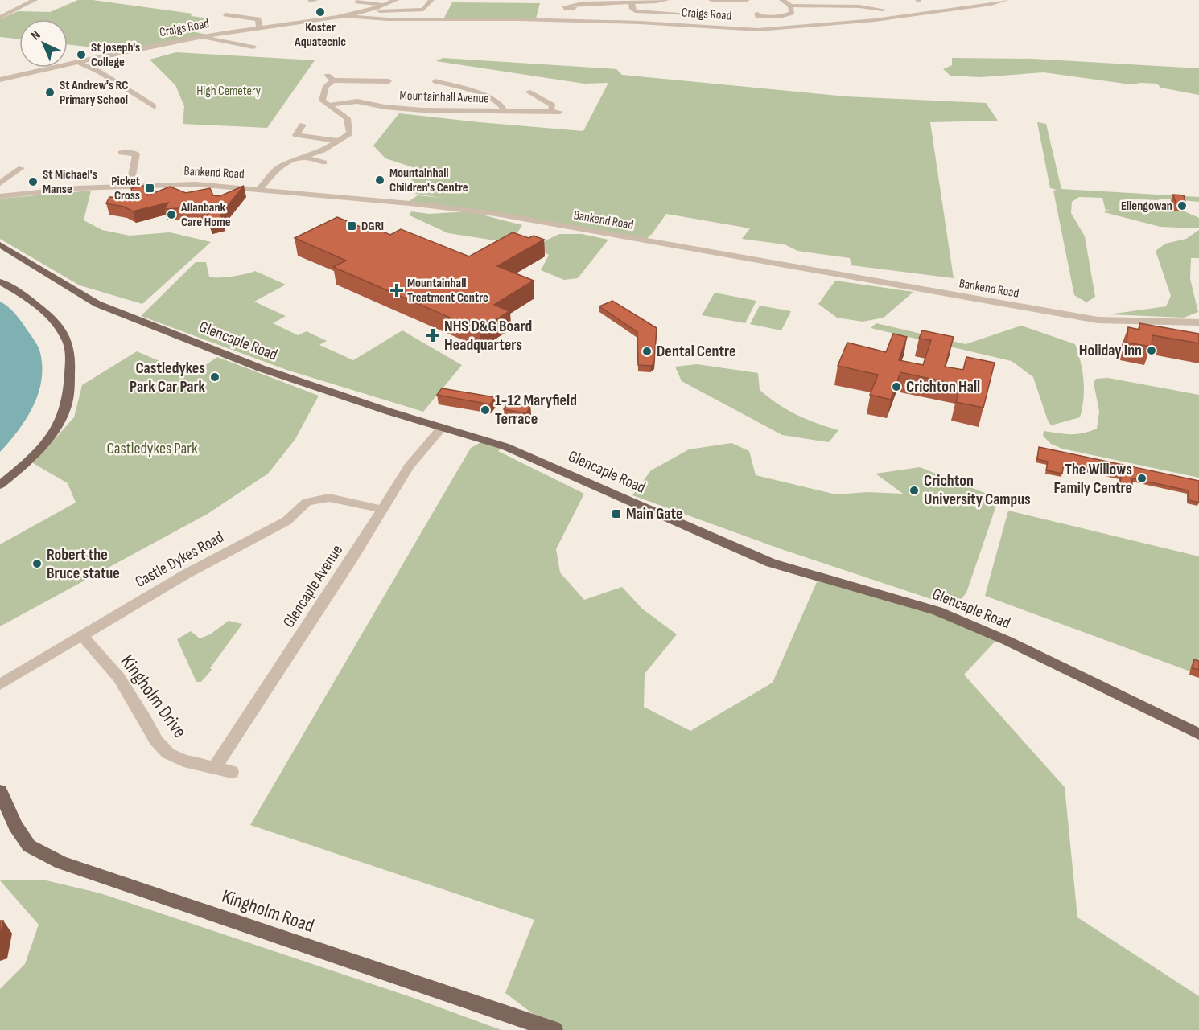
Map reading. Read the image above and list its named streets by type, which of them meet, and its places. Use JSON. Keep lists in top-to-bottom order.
{
  "streets": {
    "main road": ["Glencaple Road", "Kingholm Road"],
    "street": [
      "Craigs Road",
      "Mountainhall Avenue",
      "Bankend Road",
      "Castle Dykes Road",
      "Glencaple Avenue",
      "Kingholm Drive"
    ]
  },
  "crossings": [
    ["Glencaple Road", "Glencaple Avenue"],
    ["Castle Dykes Road", "Glencaple Avenue"],
    ["Castle Dykes Road", "Kingholm Drive"],
    ["Glencaple Avenue", "Kingholm Drive"]
  ],
  "parks": ["High Cemetery", "Castledykes Park"],
  "places": {
    "other": [
      "Koster Aquatecnic",
      "St Joseph's College",
      "St Andrew's RC Primary School",
      "Mountainhall Children's Centre",
      "St Michael's Manse",
      "Ellengowan",
      "Allanbank Care Home",
      "Holiday Inn",
      "Dental Centre",
      "Castledykes Park Car Park",
      "Crichton Hall",
      "1-12 Maryfield Terrace",
      "The Willows Family Centre",
      "Crichton University Campus",
      "Robert the Bruce statue"
    ],
    "transit": ["Picket Cross", "DGRI", "Main Gate"],
    "health": ["Mountainhall Treatment Centre", "NHS D&G Board Headquarters"]
  },
  "north": "top left"
}
